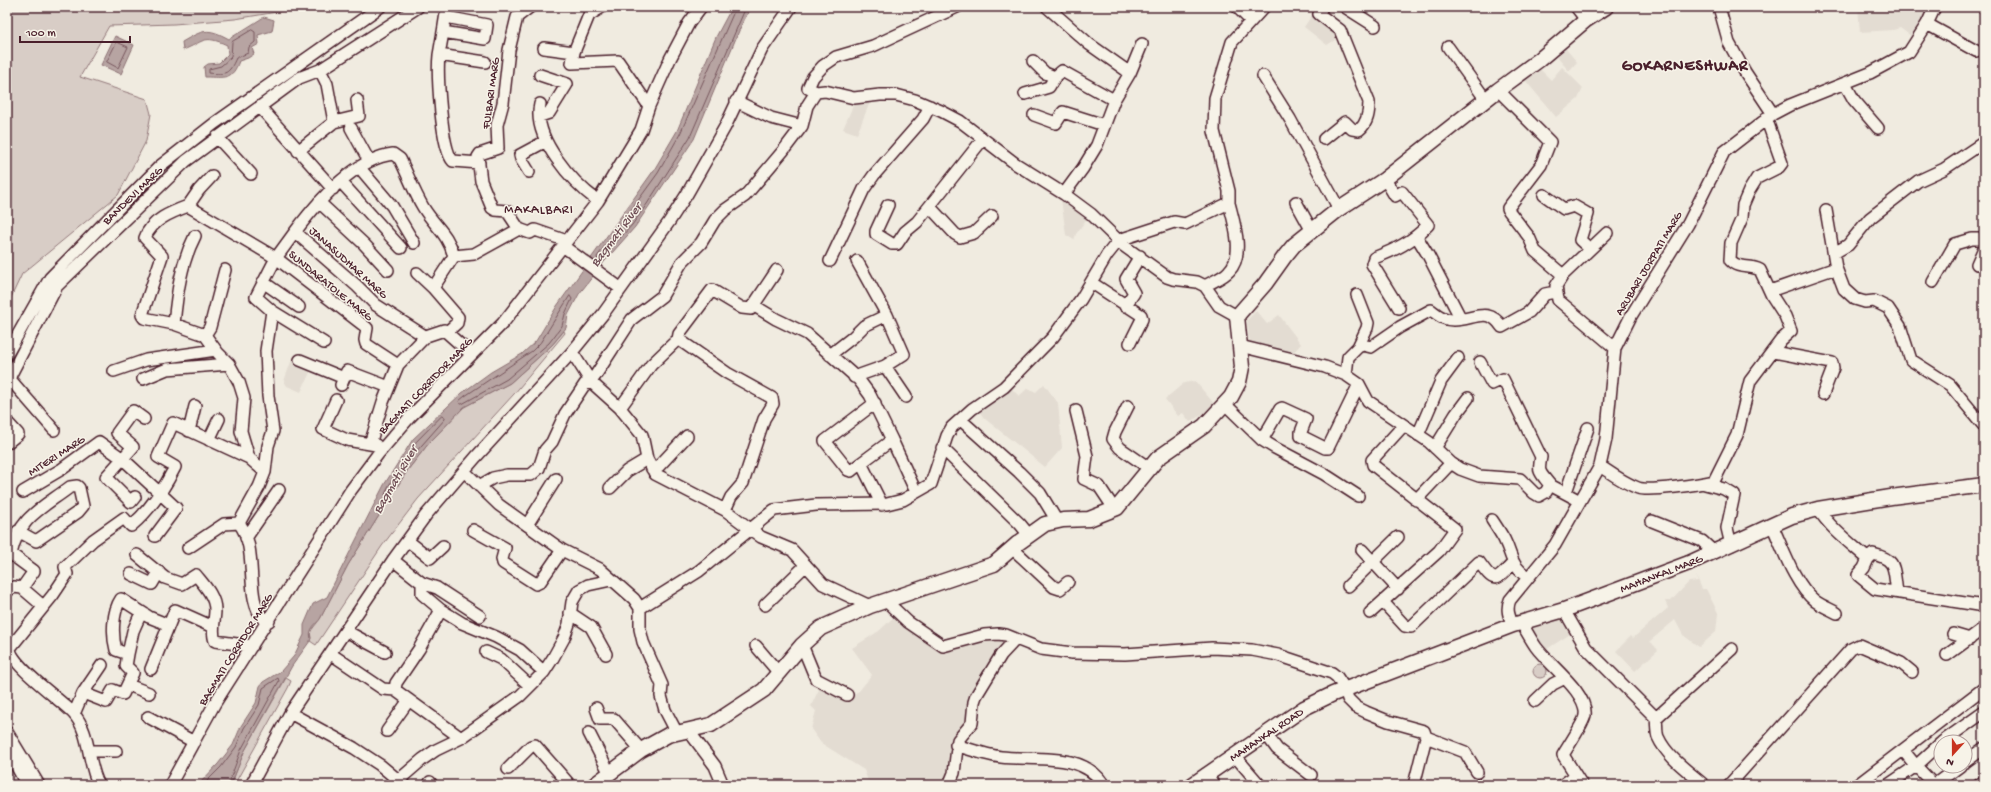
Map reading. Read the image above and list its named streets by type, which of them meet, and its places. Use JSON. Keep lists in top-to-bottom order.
{
  "streets": {
    "main road": ["MAHANKAL MARG", "MAHANKAL ROAD"],
    "street": [
      "FULBARI MARG",
      "BANDEVI MARG",
      "JANASUDHAR MARG",
      "ARUBARI JORPATI MARG",
      "SUNDARATOLE MARG",
      "BAGMATI CORRIDOR MARG",
      "MITERI MARG"
    ]
  },
  "crossings": [
    ["JANASUDHAR MARG", "SUNDARATOLE MARG"],
    ["ARUBARI JORPATI MARG", "MAHANKAL MARG"],
    ["MAHANKAL MARG", "MAHANKAL ROAD"]
  ],
  "districts": ["GOKARNESHWAR", "MAKALBARI"],
  "water": ["Bagmati River"],
  "scale_bar": "100 m",
  "north": "bottom"
}
